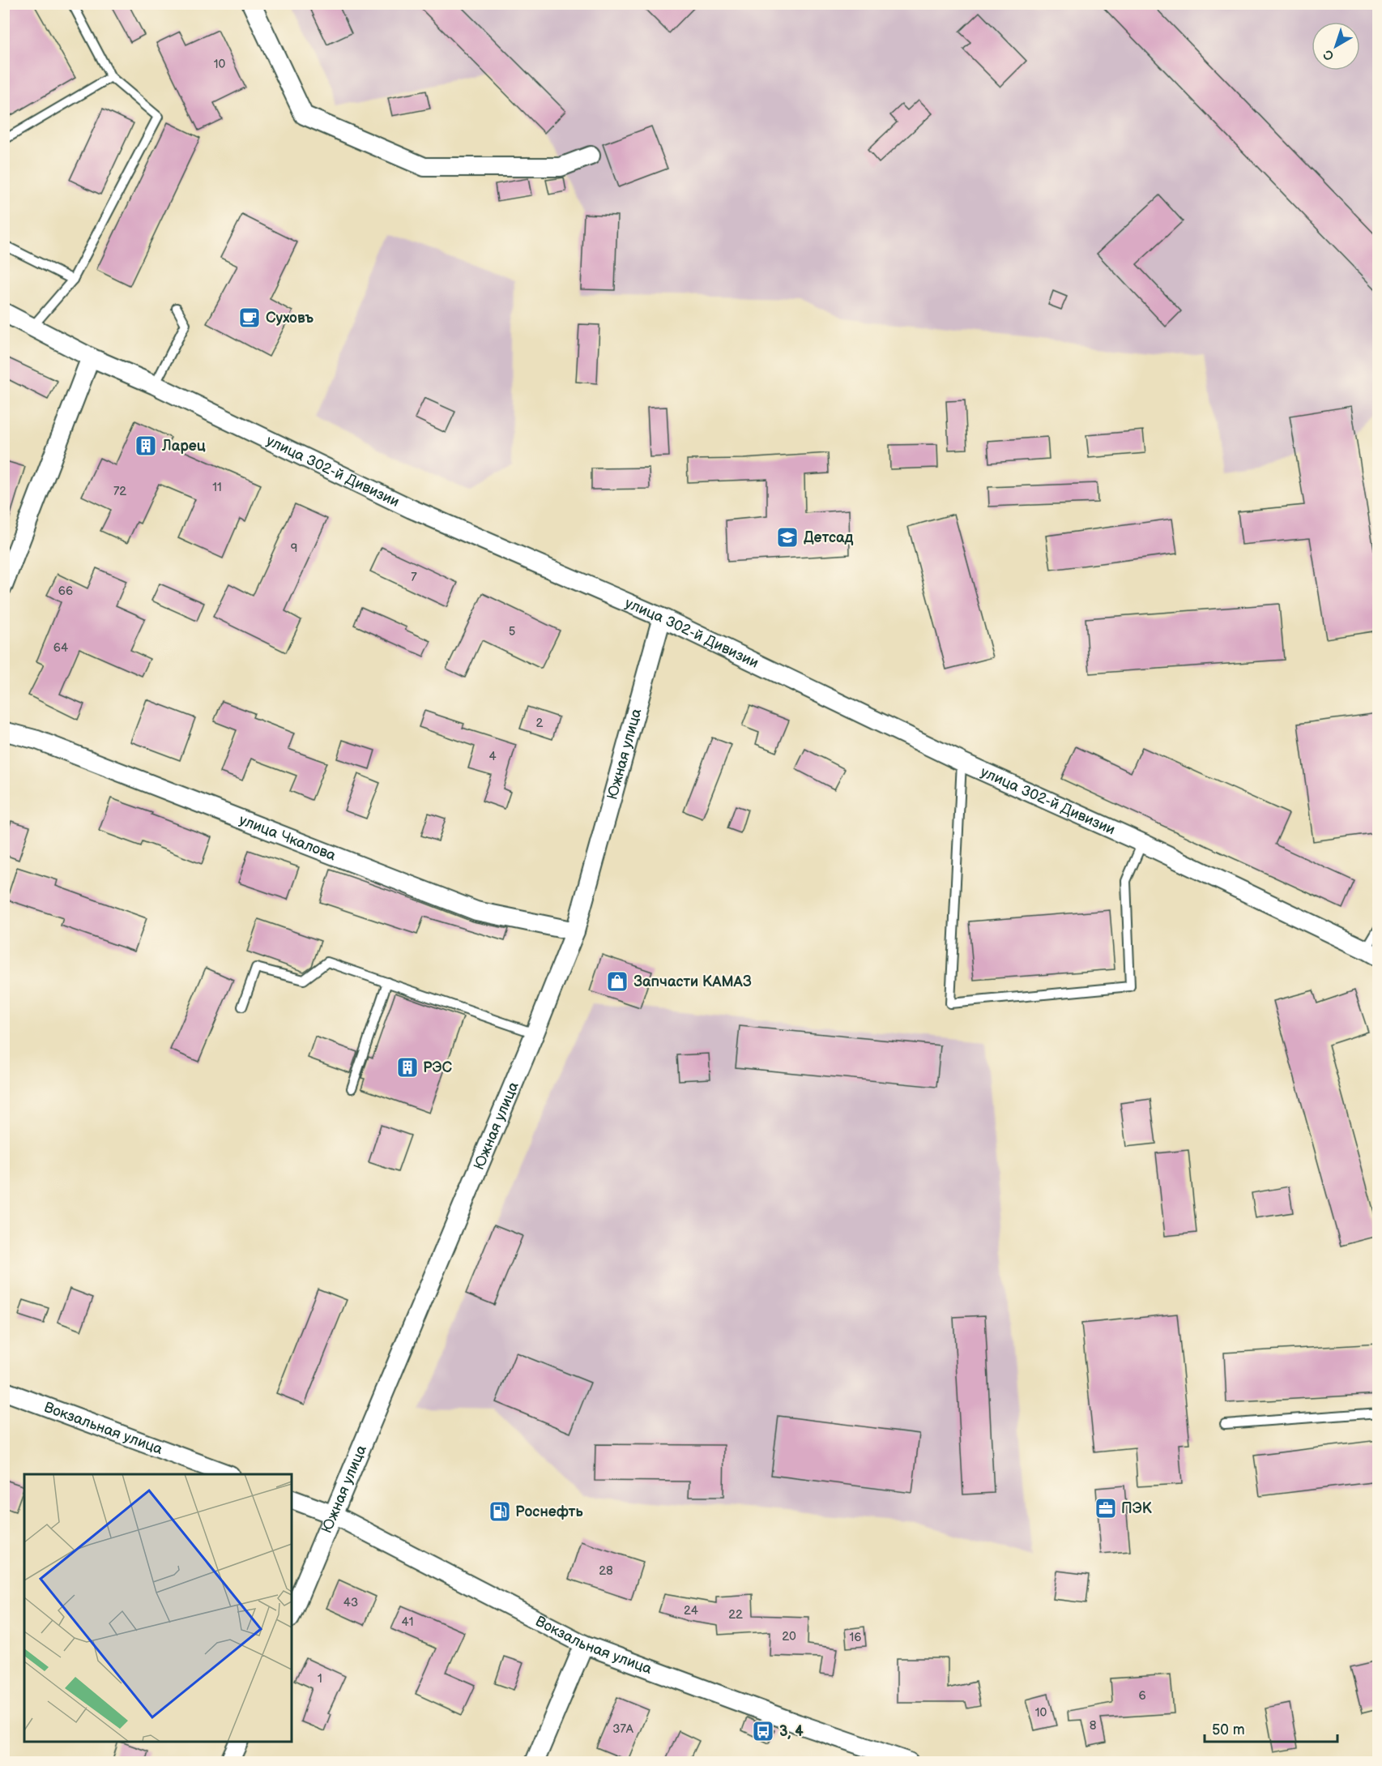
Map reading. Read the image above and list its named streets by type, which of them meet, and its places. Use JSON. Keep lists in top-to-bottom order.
{
  "streets": {
    "street": [
      "улица 302-й Дивизии",
      "Южная улица",
      "улица Чкалова",
      "Вокзальная улица"
    ]
  },
  "crossings": [
    ["улица 302-й Дивизии", "Южная улица"],
    ["Южная улица", "улица Чкалова"],
    ["Южная улица", "Вокзальная улица"]
  ],
  "places": {
    "cafe": ["Суховъ"],
    "building": ["Ларец", "РЭС"],
    "school or university": ["Детсад"],
    "shop": ["Запчасти КАМАЗ"],
    "office": ["ПЭК"],
    "fuel station": ["Роснефть"],
    "bus stop": ["3, 4"]
  },
  "house_numbers": [
    "10",
    "11",
    "72",
    "9",
    "7",
    "66",
    "5",
    "64",
    "2",
    "4",
    "28",
    "43",
    "24",
    "22",
    "41",
    "20",
    "16",
    "1",
    "6",
    "10",
    "8",
    "37А"
  ],
  "scale_bar": "50 m",
  "north": "bottom left"
}
